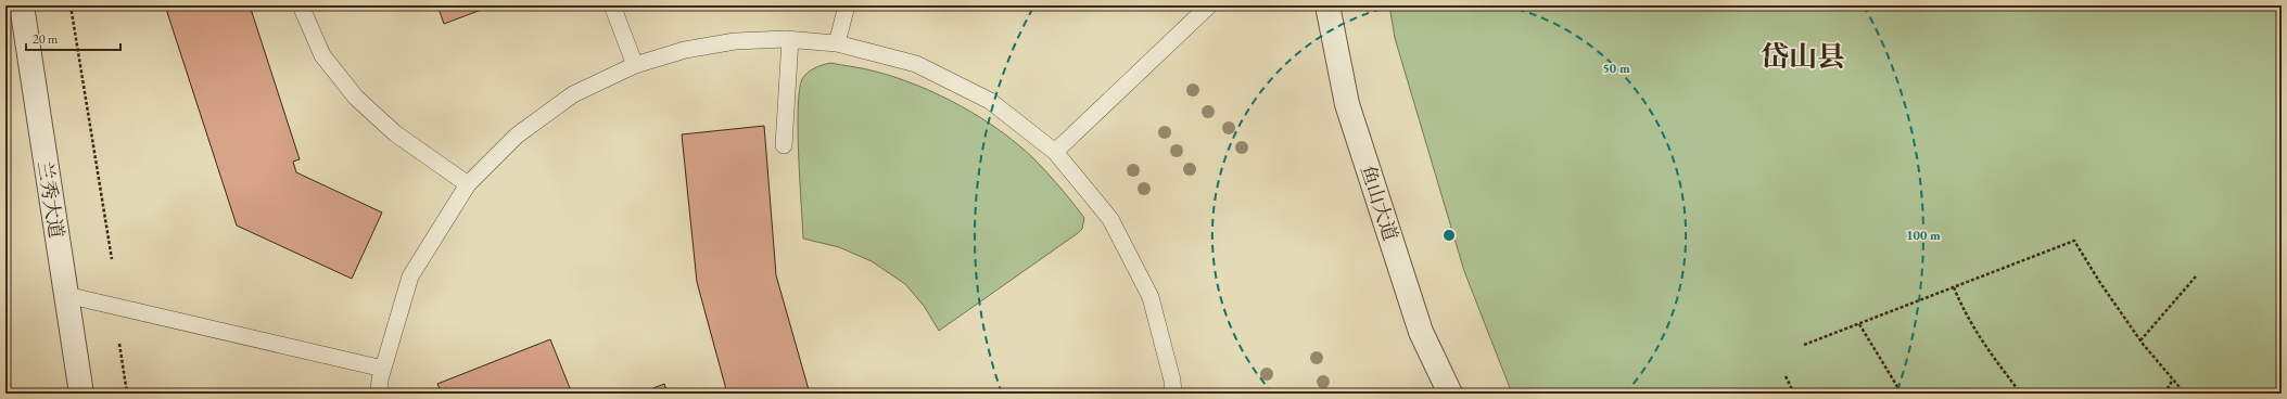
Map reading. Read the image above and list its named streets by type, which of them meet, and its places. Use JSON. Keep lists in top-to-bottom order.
{
  "streets": {
    "street": ["兰秀大道", "鱼山大道"]
  },
  "districts": ["岱山县"],
  "scale_bar": "20 m",
  "rings": ["50 m", "100 m"]
}
